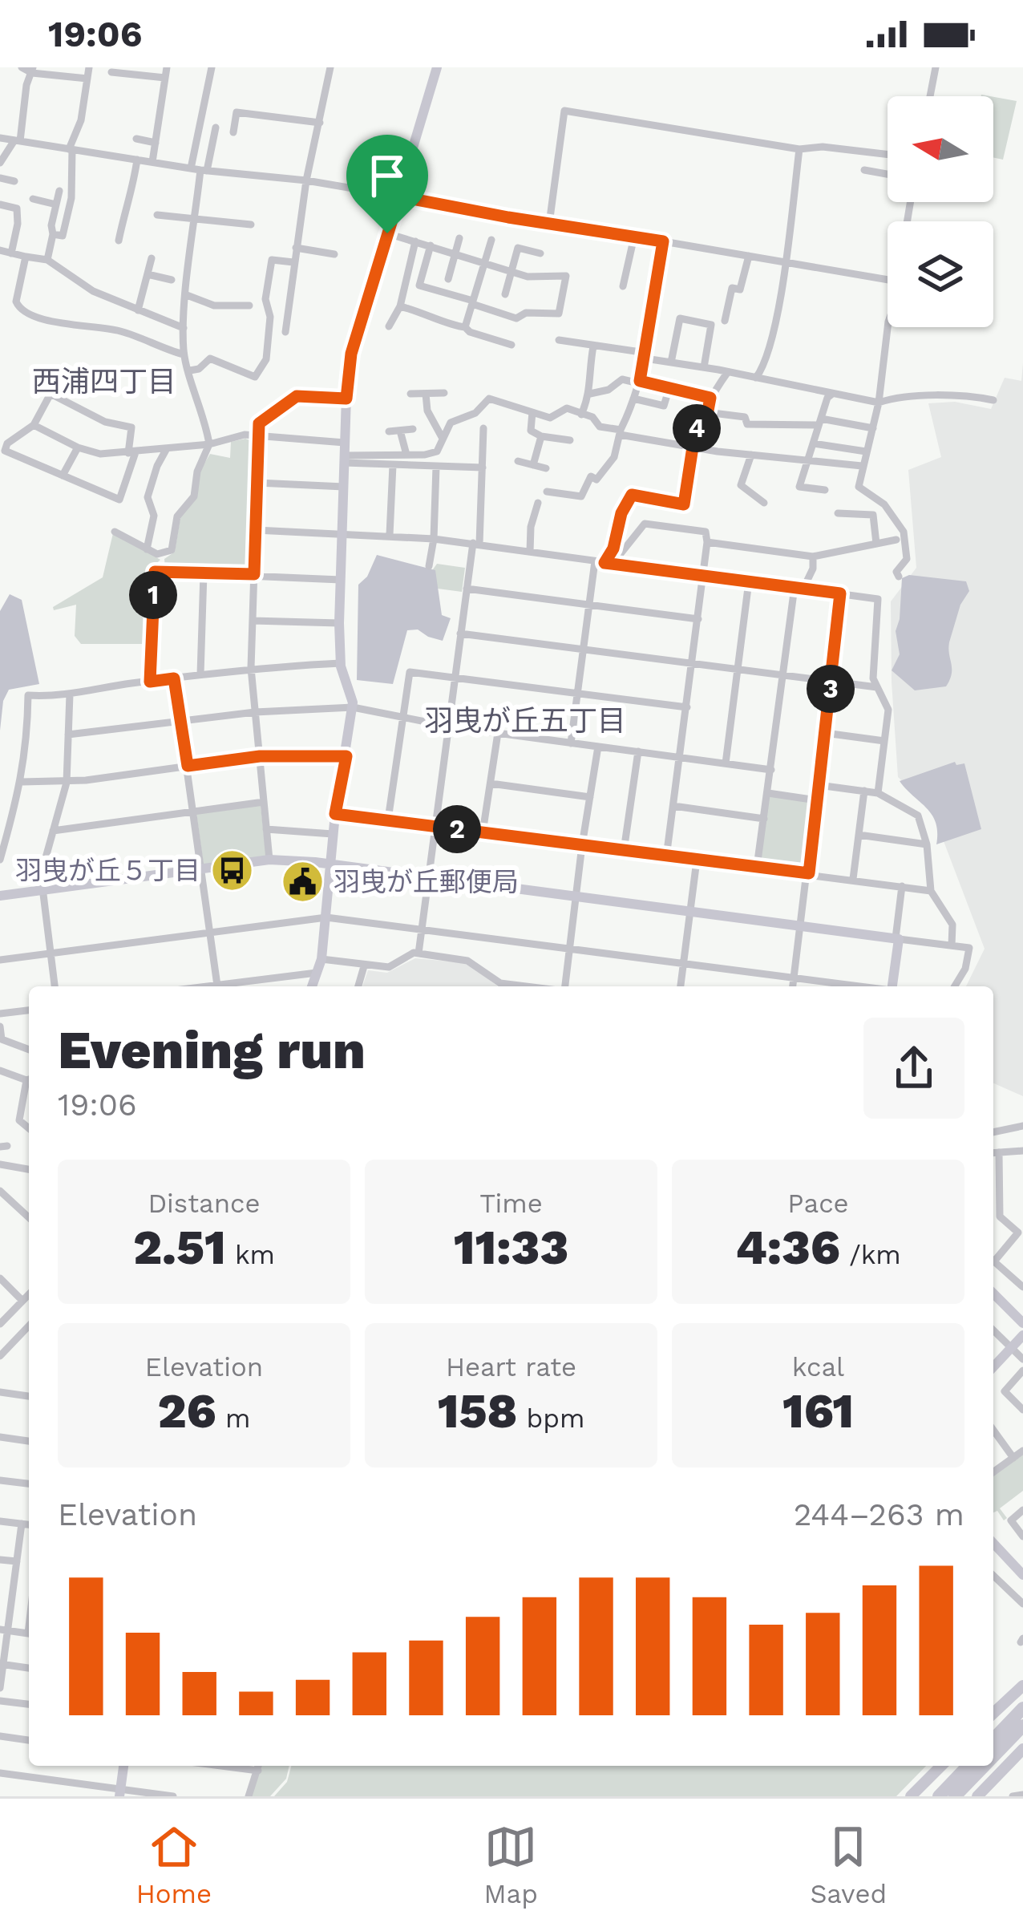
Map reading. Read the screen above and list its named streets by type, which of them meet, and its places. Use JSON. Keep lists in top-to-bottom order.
{
  "districts": ["西浦四丁目", "羽曳が丘五丁目"],
  "places": {
    "bus stop": ["羽曳が丘５丁目"],
    "public building": ["羽曳が丘郵便局"]
  },
  "north": "left",
  "page": {
    "status": "19:06",
    "pins": [
      "4",
      "1",
      "3",
      "2"
    ],
    "heading": ["Evening run", "19:06"],
    "stats": [
      ["Distance", "2.51 km"],
      ["Time", "11:33"],
      ["Pace", "4:36 /km"],
      ["Elevation", "26 m"],
      ["Heart rate", "158 bpm"],
      ["kcal", "161"]
    ],
    "chart": ["Elevation", "244–263 m"],
    "tabs": ["Home", "Map", "Saved"]
  }
}
